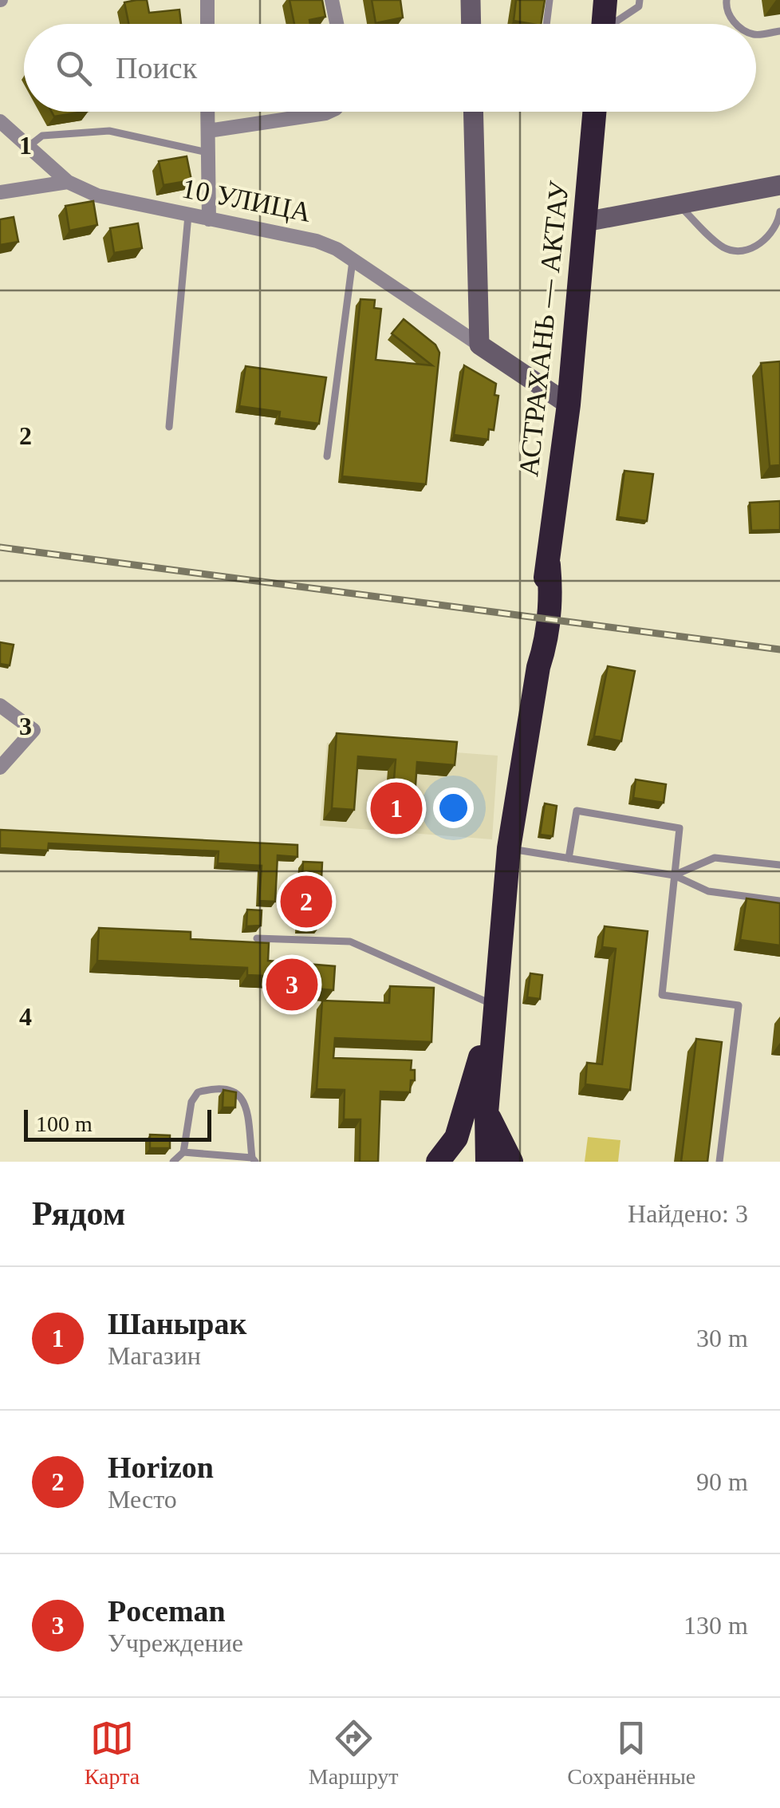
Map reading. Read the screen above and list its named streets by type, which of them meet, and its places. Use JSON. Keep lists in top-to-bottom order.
{
  "streets": {
    "highway": ["АСТРАХАНЬ — АКТАУ"],
    "street": ["10 УЛИЦА"]
  },
  "scale_bar": "100 m",
  "page": {
    "search": "Поиск",
    "pins": ["1", "2", "3"],
    "scale": "100 m",
    "heading": ["Рядом", "Найдено: 3"],
    "list": [
      {
        "mark": "1",
        "name": "Шанырак",
        "note": "Магазин",
        "value": "30 m"
      },
      {
        "mark": "2",
        "name": "Horizon",
        "note": "Место",
        "value": "90 m"
      },
      {
        "mark": "3",
        "name": "Poceman",
        "note": "Учреждение",
        "value": "130 m"
      }
    ],
    "nav": ["Карта", "Маршрут", "Сохранённые"]
  },
  "grid": {
    "rows": [
      "1",
      "2",
      "3",
      "4"
    ]
  }
}
